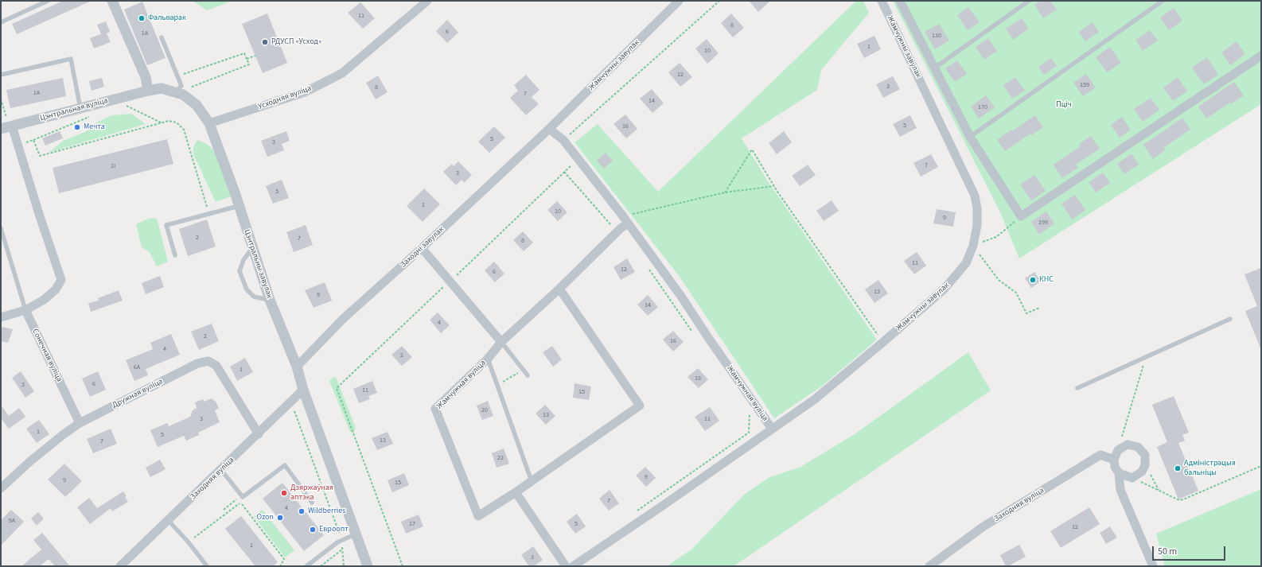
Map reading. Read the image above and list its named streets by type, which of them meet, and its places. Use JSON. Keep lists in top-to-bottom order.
{
  "streets": {
    "street": [
      "Жамчужны завулак",
      "Усходняя вуліца",
      "Цэнтральная вуліца",
      "Заходні завулак",
      "Цэнтральны завулак",
      "Сонечная вуліца",
      "Жамчужная вуліца",
      "Дружная вуліца",
      "Заходняя вуліца"
    ]
  },
  "crossings": [
    ["Жамчужны завулак", "Заходні завулак"],
    ["Жамчужны завулак", "Жамчужная вуліца"],
    ["Усходняя вуліца", "Цэнтральны завулак"],
    ["Цэнтральная вуліца", "Цэнтральны завулак"],
    ["Заходні завулак", "Цэнтральны завулак"],
    ["Заходні завулак", "Жамчужная вуліца"],
    ["Цэнтральны завулак", "Заходняя вуліца"],
    ["Сонечная вуліца", "Дружная вуліца"],
    ["Дружная вуліца", "Заходняя вуліца"]
  ],
  "parks": ["Пціч"],
  "places": [
    "Фальварак",
    "РДУСП «Усход»",
    "Мечта",
    "КНС",
    "Адміністрацыя бальніцы",
    "Дзяржаўная аптэка",
    "Wildberries",
    "Ozon",
    "Евроопт"
  ],
  "house_numbers": [
    "11",
    "8",
    "6",
    "1А",
    "130",
    "1",
    "10",
    "12",
    "159",
    "3",
    "8",
    "1А",
    "7",
    "14",
    "170",
    "5",
    "16",
    "5",
    "3",
    "7",
    "1І",
    "3",
    "5",
    "1",
    "10",
    "9",
    "199",
    "2",
    "7",
    "8",
    "11",
    "12",
    "6",
    "13",
    "9",
    "14",
    "4",
    "2",
    "16",
    "4",
    "2",
    "6А",
    "1",
    "18",
    "6",
    "3",
    "11",
    "15",
    "20",
    "13",
    "3",
    "11",
    "1",
    "5",
    "13",
    "7",
    "22",
    "9",
    "9",
    "15",
    "7",
    "4",
    "9А",
    "17",
    "5",
    "12",
    "1",
    "3"
  ],
  "scale_bar": "50 m"
}
